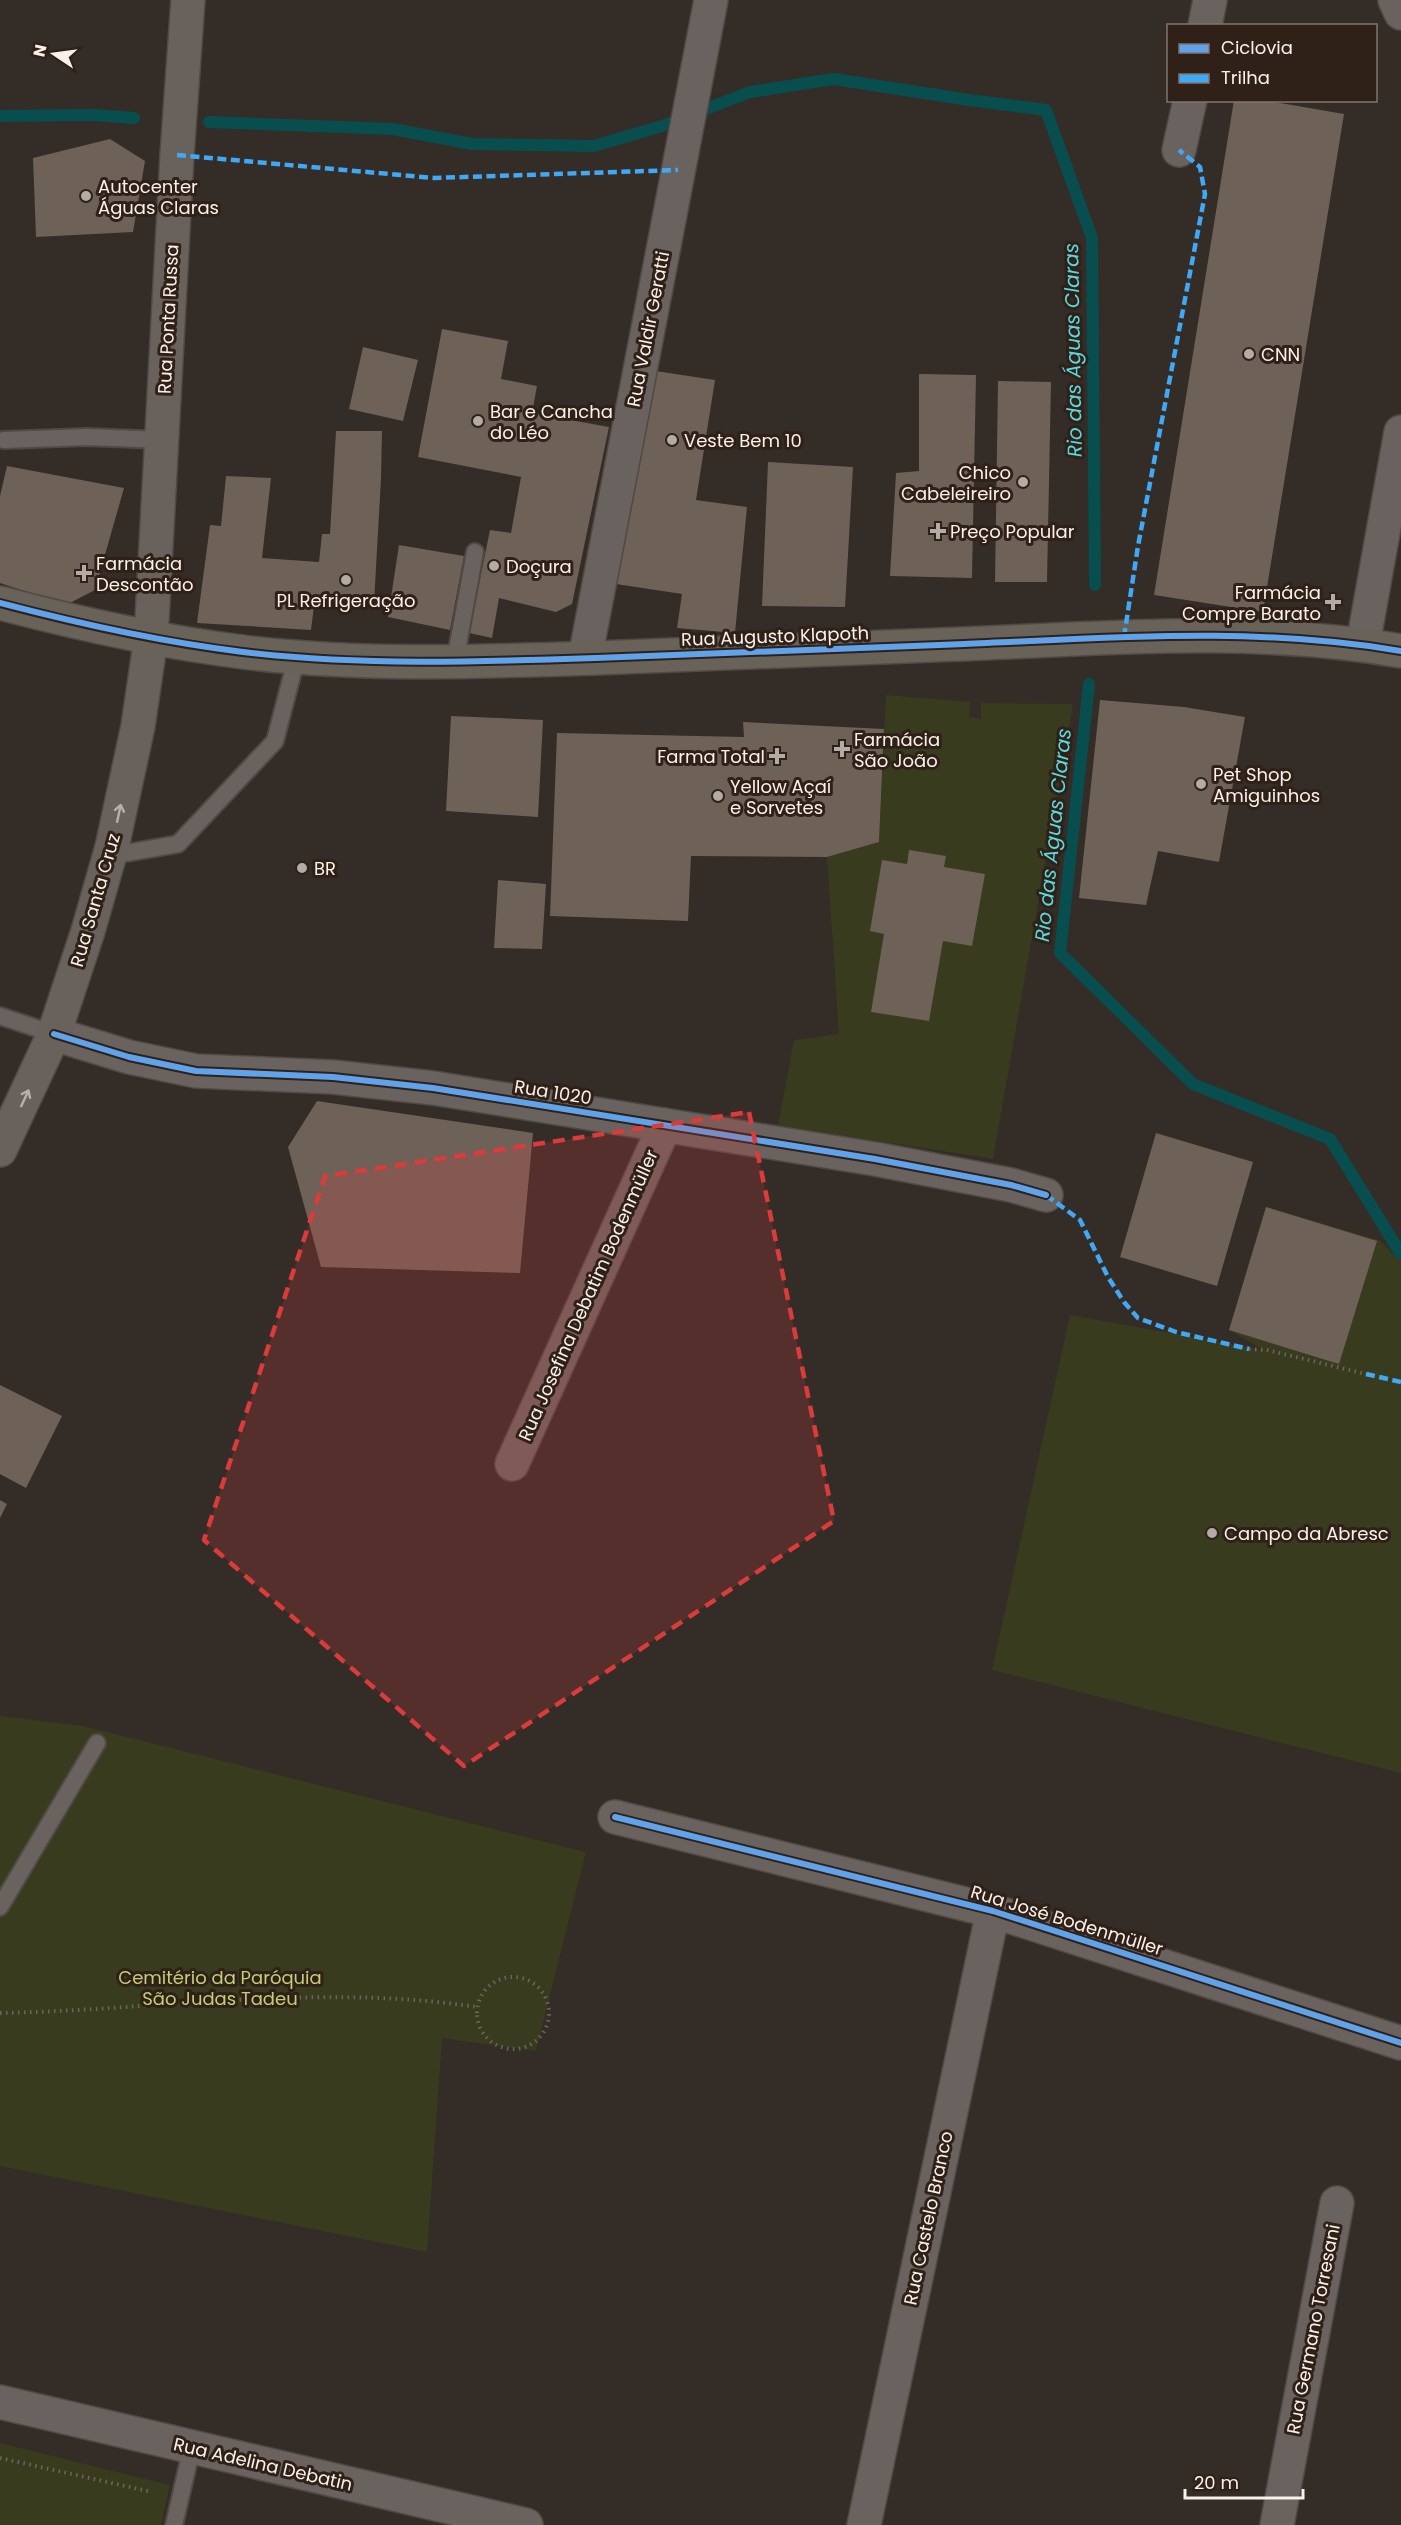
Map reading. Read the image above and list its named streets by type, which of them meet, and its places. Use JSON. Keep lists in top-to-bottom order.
{
  "streets": {
    "main road": ["Rua Augusto Klapoth"],
    "street": [
      "Rua Ponta Russa",
      "Rua Valdir Geratti",
      "Rua Santa Cruz",
      "Rua 1020",
      "Rua Josefina Debatim Bodenmüller",
      "Rua José Bodenmüller",
      "Rua Castelo Branco",
      "Rua Germano Torresani",
      "Rua Adelina Debatin"
    ]
  },
  "crossings": [
    ["Rua Ponta Russa", "Rua Augusto Klapoth"],
    ["Rua Ponta Russa", "Rua Santa Cruz"],
    ["Rua Valdir Geratti", "Rua Augusto Klapoth"],
    ["Rua Augusto Klapoth", "Rua Santa Cruz"],
    ["Rua Santa Cruz", "Rua 1020"],
    ["Rua 1020", "Rua Josefina Debatim Bodenmüller"],
    ["Rua José Bodenmüller", "Rua Castelo Branco"]
  ],
  "one_way": ["Rua Santa Cruz"],
  "water": ["Rio das Águas Claras"],
  "parks": ["Cemitério da Paróquia São Judas Tadeu"],
  "places": {
    "other": [
      "Autocenter Águas Claras",
      "CNN",
      "Bar e Cancha do Léo",
      "Veste Bem 10",
      "Chico Cabeleireiro",
      "Doçura",
      "PL Refrigeração",
      "Pet Shop Amiguinhos",
      "Yellow Açaí e Sorvetes",
      "BR",
      "Campo da Abresc"
    ],
    "health": [
      "Preço Popular",
      "Farmácia Descontão",
      "Farmácia Compre Barato",
      "Farmácia São João",
      "Farma Total"
    ]
  },
  "legend": ["Ciclovia", "Trilha"],
  "scale_bar": "20 m",
  "north": "left"
}
